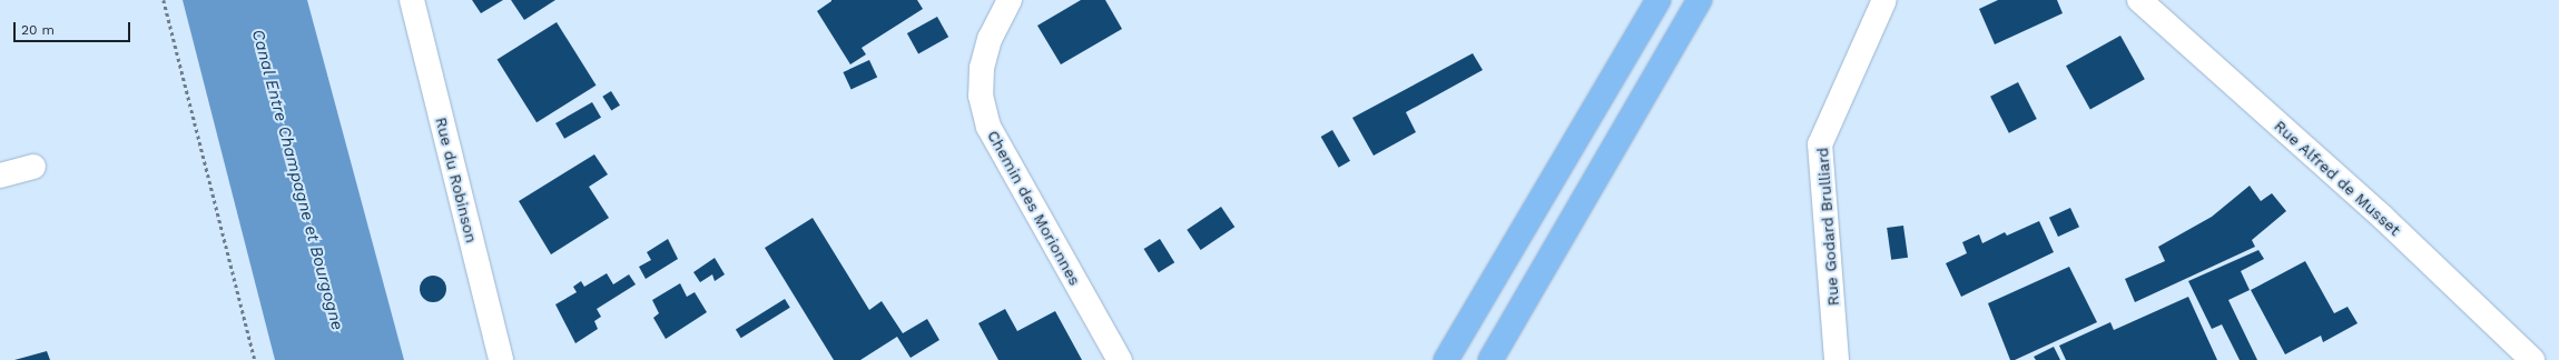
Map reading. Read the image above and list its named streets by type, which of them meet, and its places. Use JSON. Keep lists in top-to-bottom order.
{
  "streets": {
    "street": [
      "Rue Alfred de Musset",
      "Rue du Robinson",
      "Chemin des Morionnes",
      "Rue Godard Brulliard"
    ]
  },
  "water": ["Canal Entre Champagne et Bourgogne"],
  "scale_bar": "20 m"
}
